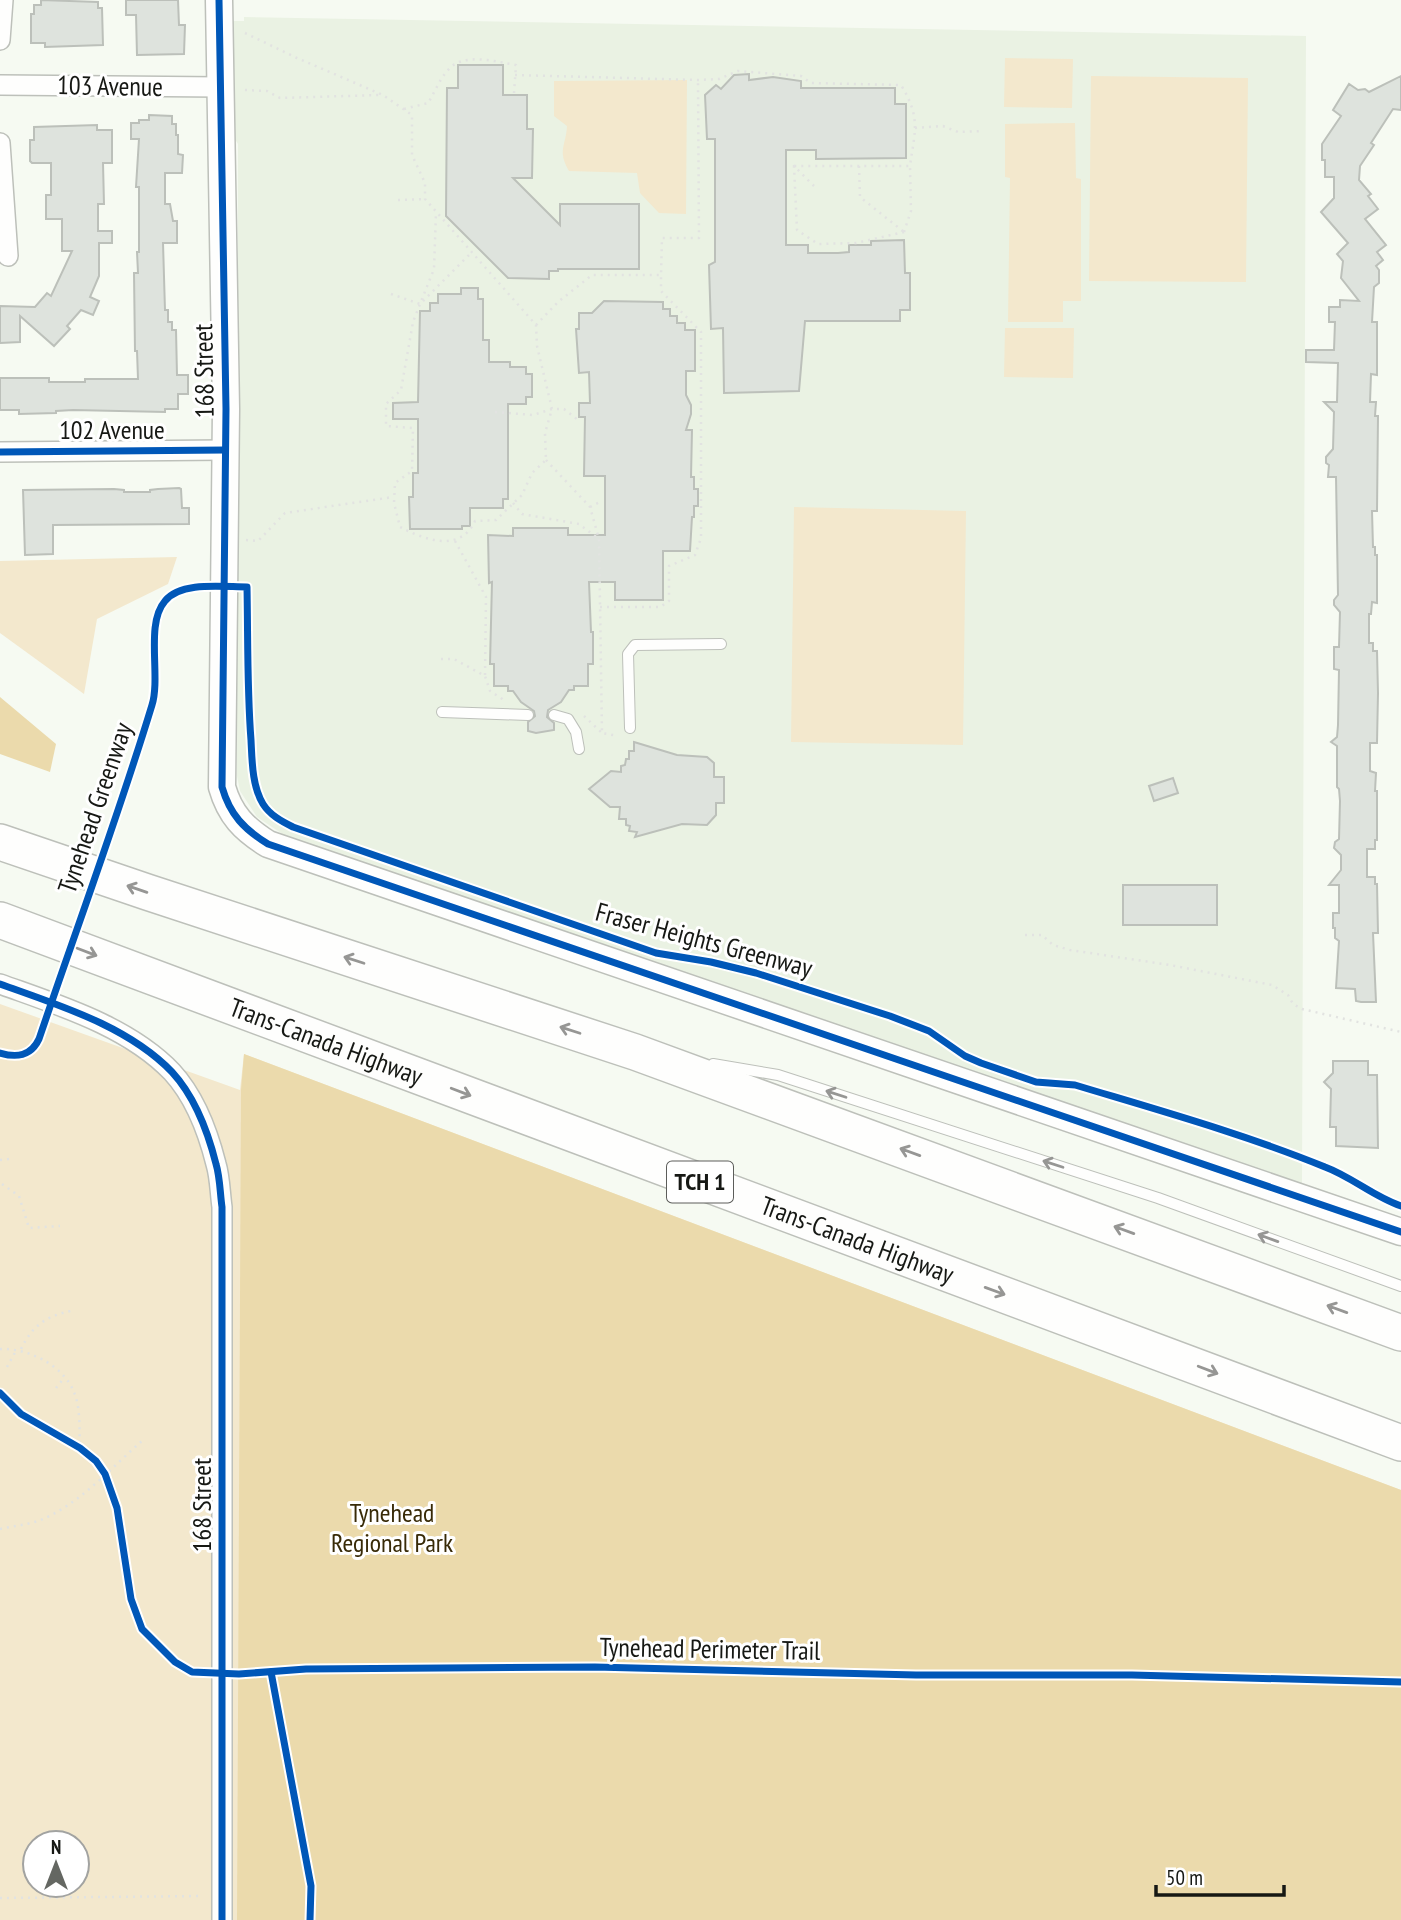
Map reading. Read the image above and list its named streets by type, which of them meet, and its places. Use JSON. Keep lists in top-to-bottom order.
{
  "streets": {
    "highway": ["Trans-Canada Highway", "TCH 1"],
    "street": ["103 Avenue", "168 Street", "102 Avenue"],
    "cycle path": ["Tynehead Greenway", "Tynehead Perimeter Trail"]
  },
  "crossings": [
    ["103 Avenue", "168 Street"],
    ["168 Street", "102 Avenue"]
  ],
  "parks": ["Tynehead Regional Park"],
  "scale_bar": "50 m",
  "north": "top"
}
